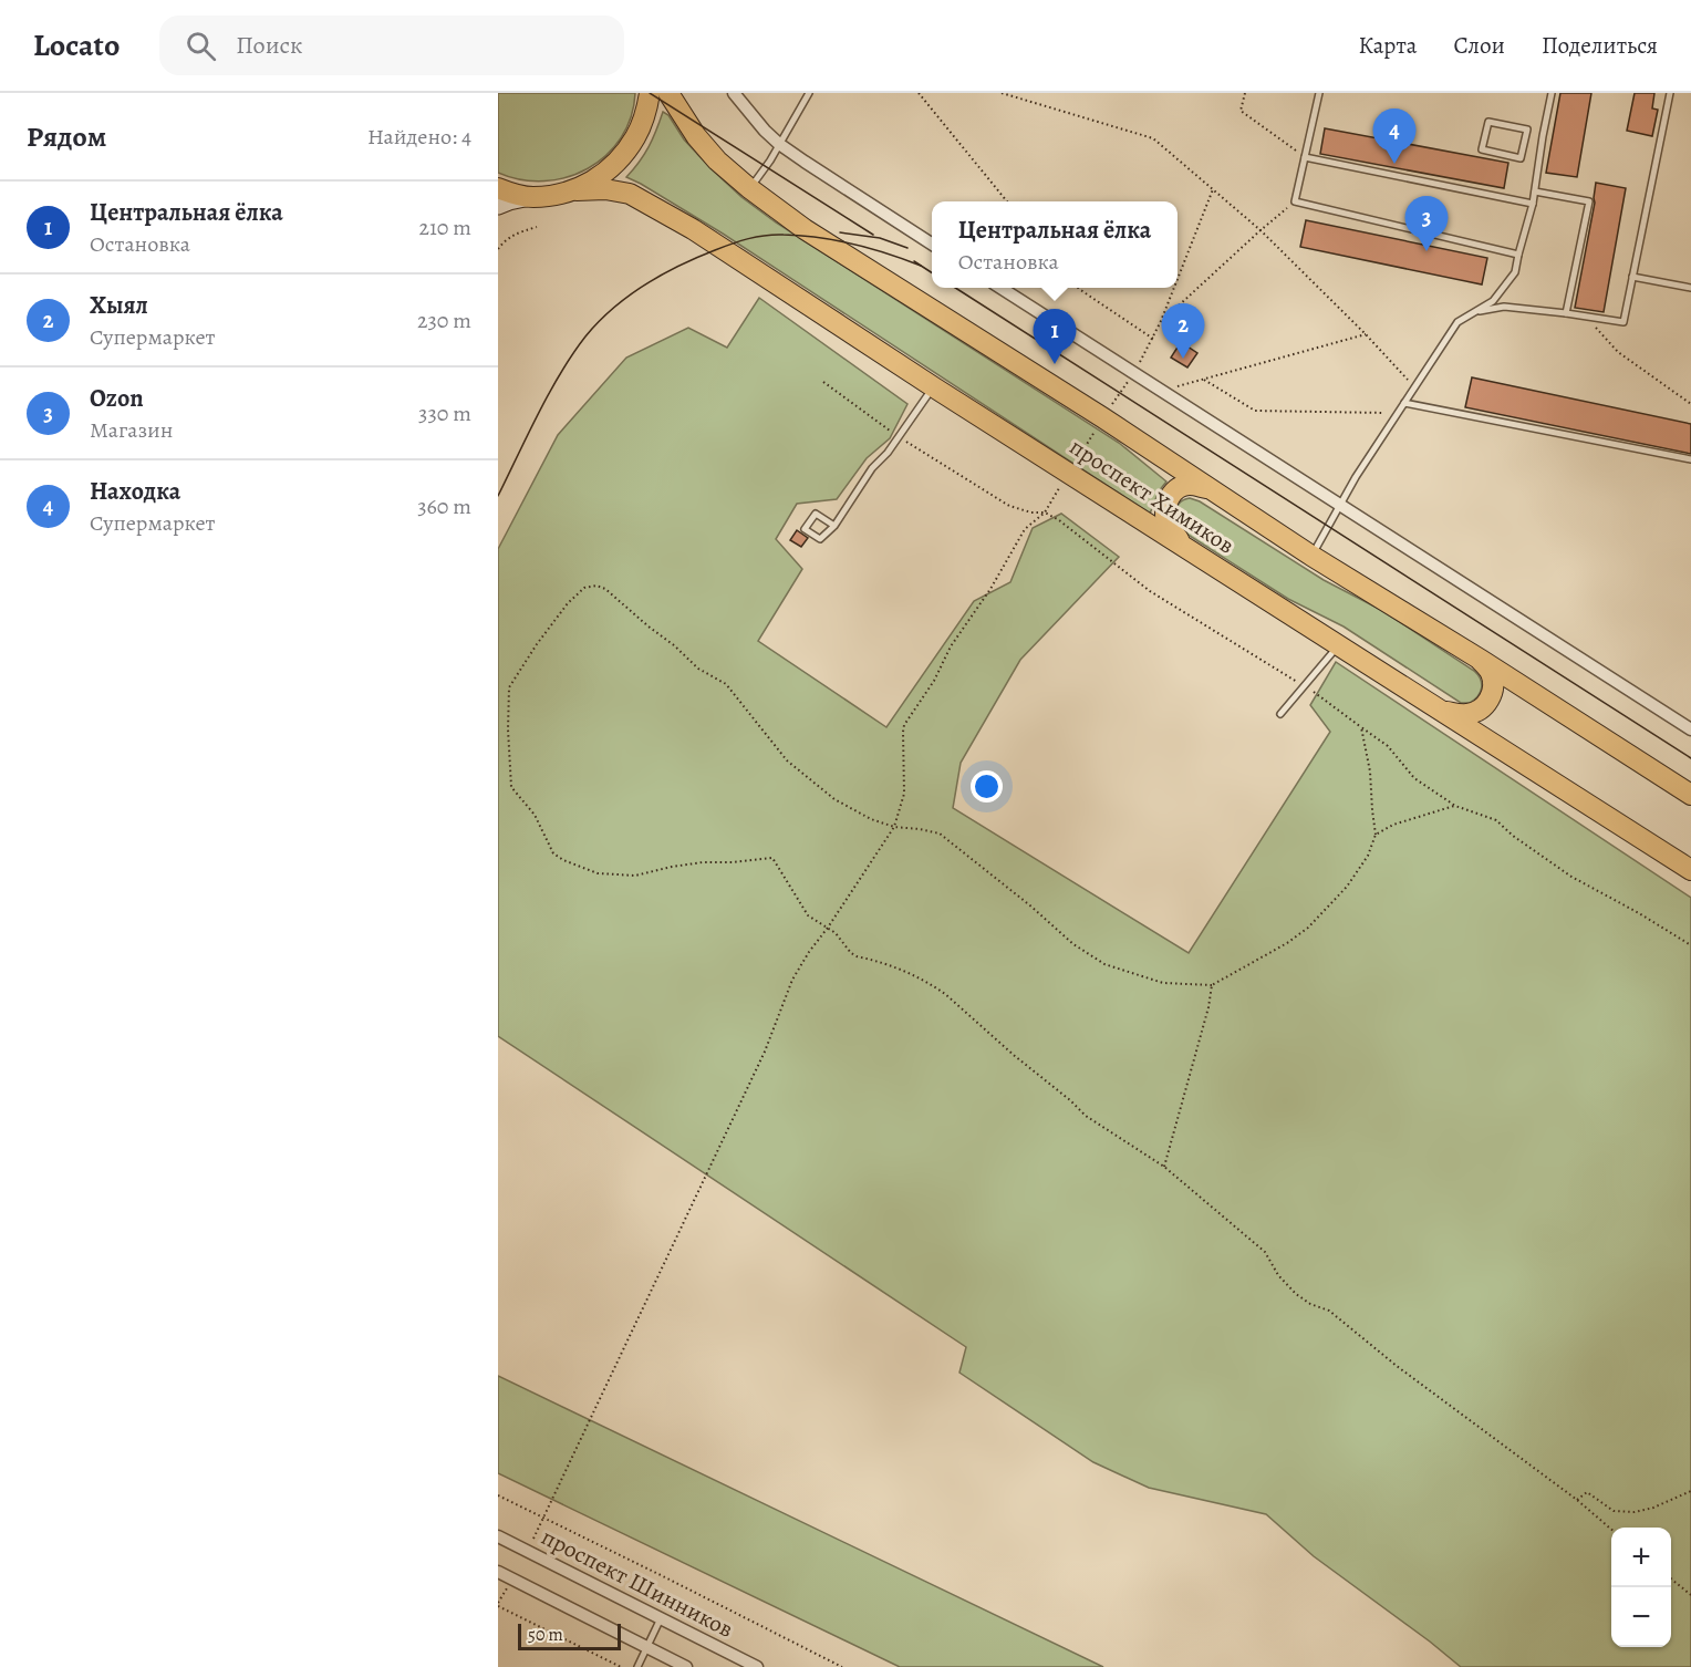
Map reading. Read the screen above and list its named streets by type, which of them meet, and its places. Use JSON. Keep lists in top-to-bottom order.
{
  "streets": {
    "main road": ["проспект Химиков"],
    "street": ["проспект Шинников"]
  },
  "scale_bar": "50 m",
  "page": {
    "header": "Locato",
    "search": "Поиск",
    "nav": ["Карта", "Слои", "Поделиться"],
    "heading": ["Рядом", "Найдено: 4"],
    "pins": [
      "4",
      "3",
      "2",
      "1"
    ],
    "list": [
      {
        "mark": "1",
        "name": "Центральная ёлка",
        "note": "Остановка",
        "value": "210 m"
      },
      {
        "mark": "2",
        "name": "Хыял",
        "note": "Супермаркет",
        "value": "230 m"
      },
      {
        "mark": "3",
        "name": "Ozon",
        "note": "Магазин",
        "value": "330 m"
      },
      {
        "mark": "4",
        "name": "Находка",
        "note": "Супермаркет",
        "value": "360 m"
      }
    ],
    "popup": ["Центральная ёлка", "Остановка"],
    "map_buttons": ["+", "−"],
    "scale": "50 m"
  }
}
